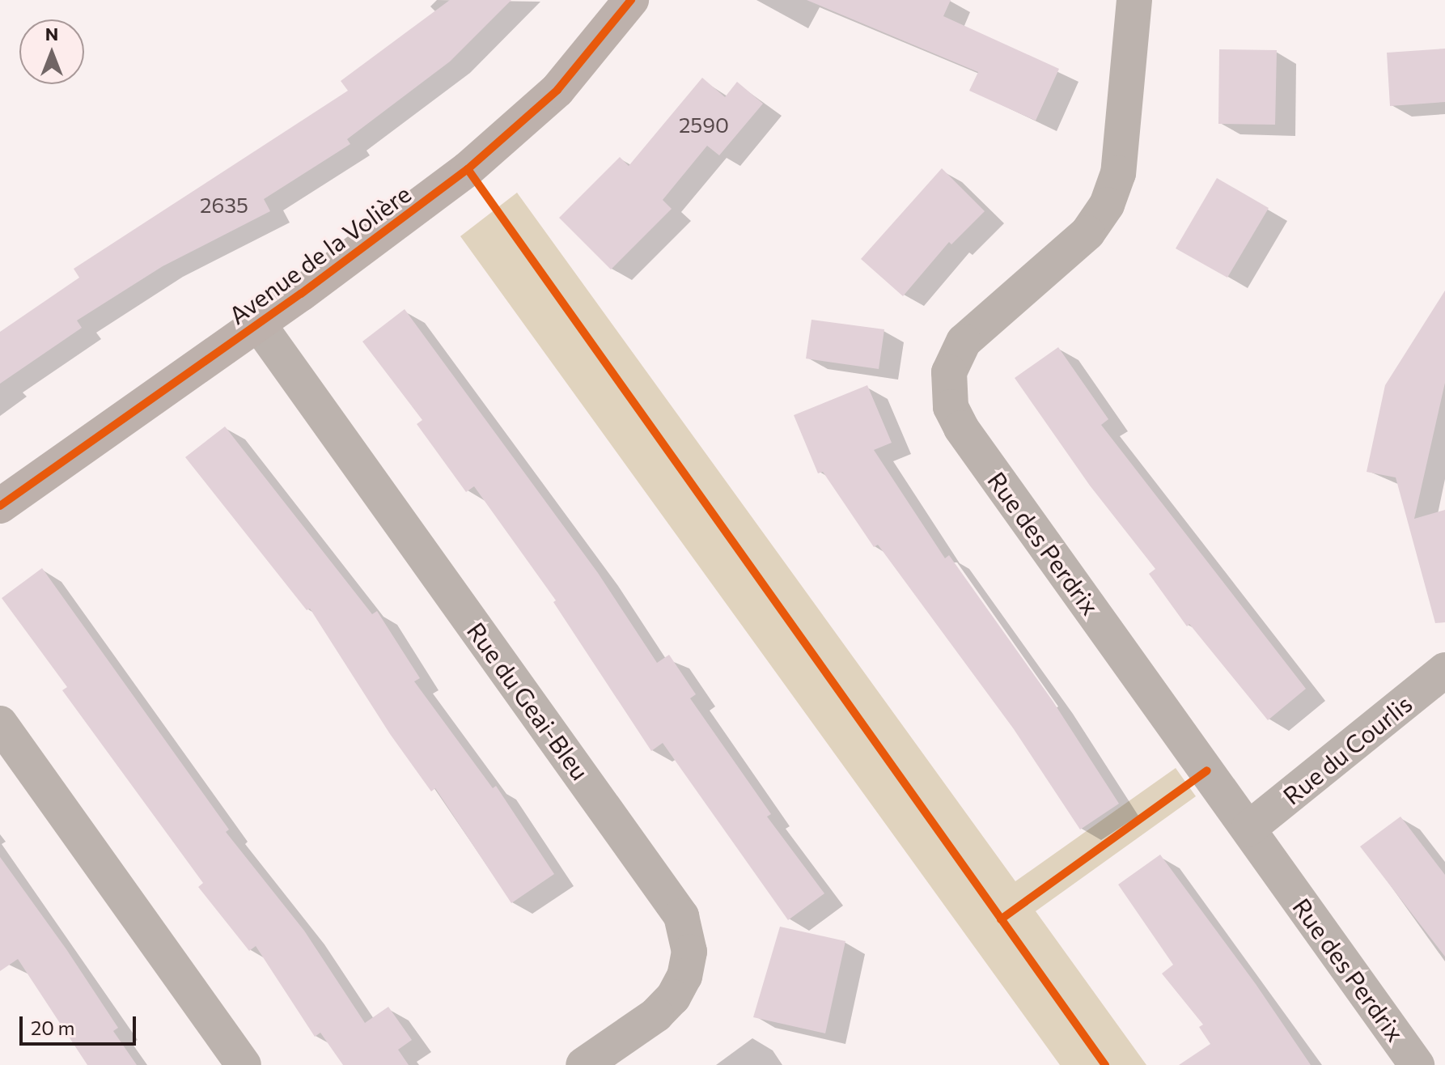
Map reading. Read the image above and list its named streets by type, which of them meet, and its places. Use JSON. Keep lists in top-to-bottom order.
{
  "streets": {
    "street": [
      "Avenue de la Volière",
      "Rue des Perdrix",
      "Rue du Geai-Bleu",
      "Rue du Courlis"
    ]
  },
  "crossings": [
    ["Avenue de la Volière", "Rue du Geai-Bleu"],
    ["Rue des Perdrix", "Rue du Courlis"]
  ],
  "house_numbers": ["2590", "2635"],
  "scale_bar": "20 m",
  "north": "top"
}
